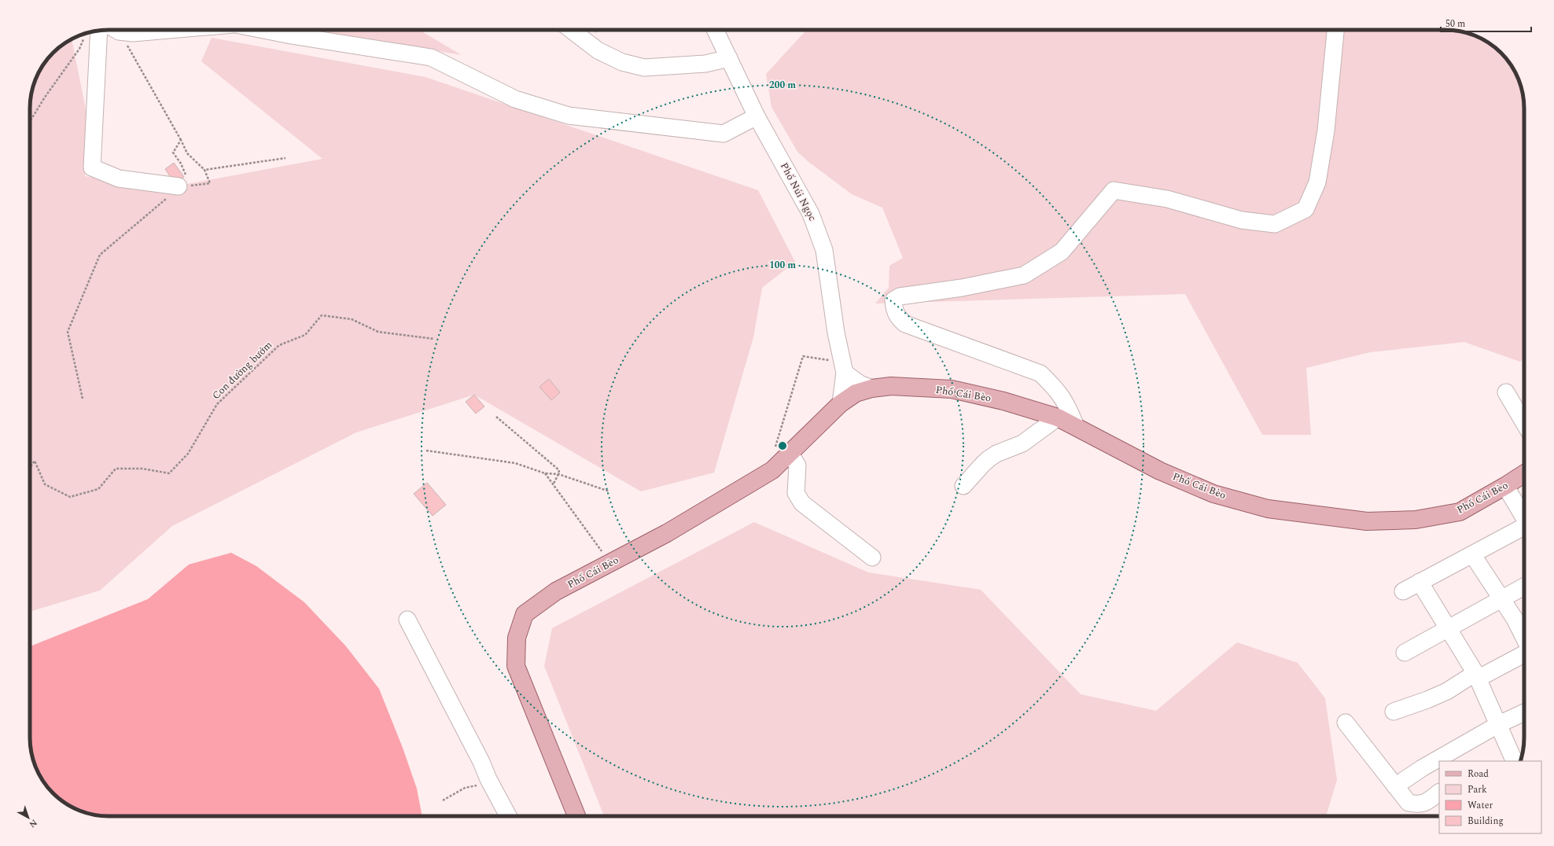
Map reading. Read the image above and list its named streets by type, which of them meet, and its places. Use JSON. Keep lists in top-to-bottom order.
{
  "streets": {
    "main road": ["Phố Cái Bèo"],
    "street": ["Phố Núi Ngọc"],
    "path": ["Con đường bướm"]
  },
  "legend": [
    "Road",
    "Park",
    "Water",
    "Building"
  ],
  "scale_bar": "50 m",
  "north": "bottom right",
  "rings": ["200 m", "100 m"]
}
